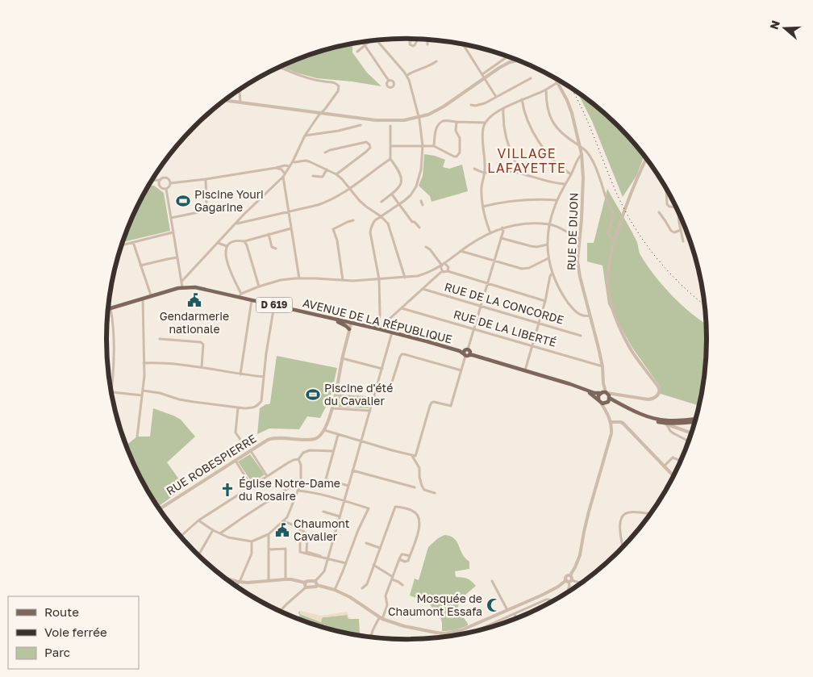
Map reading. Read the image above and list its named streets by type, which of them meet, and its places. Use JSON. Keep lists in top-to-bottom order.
{
  "streets": {
    "main road": ["D 619", "AVENUE DE LA RÉPUBLIQUE"],
    "street": [
      "RUE DE DIJON",
      "RUE DE LA CONCORDE",
      "RUE DE LA LIBERTÉ",
      "RUE ROBESPIERRE"
    ]
  },
  "crossings": [
    ["RUE DE DIJON", "AVENUE DE LA RÉPUBLIQUE"],
    ["RUE DE DIJON", "RUE DE LA LIBERTÉ"]
  ],
  "districts": ["VILLAGE LAFAYETTE"],
  "places": {
    "sports": ["Piscine Youri Gagarine", "Piscine d'été du Cavalier"],
    "public building": ["Gendarmerie nationale", "Chaumont Cavalier"],
    "church": ["Église Notre-Dame du Rosaire"],
    "mosque": ["Mosquée de Chaumont Essafa"]
  },
  "legend": ["Route", "Voie ferrée", "Parc"],
  "north": "left"
}
